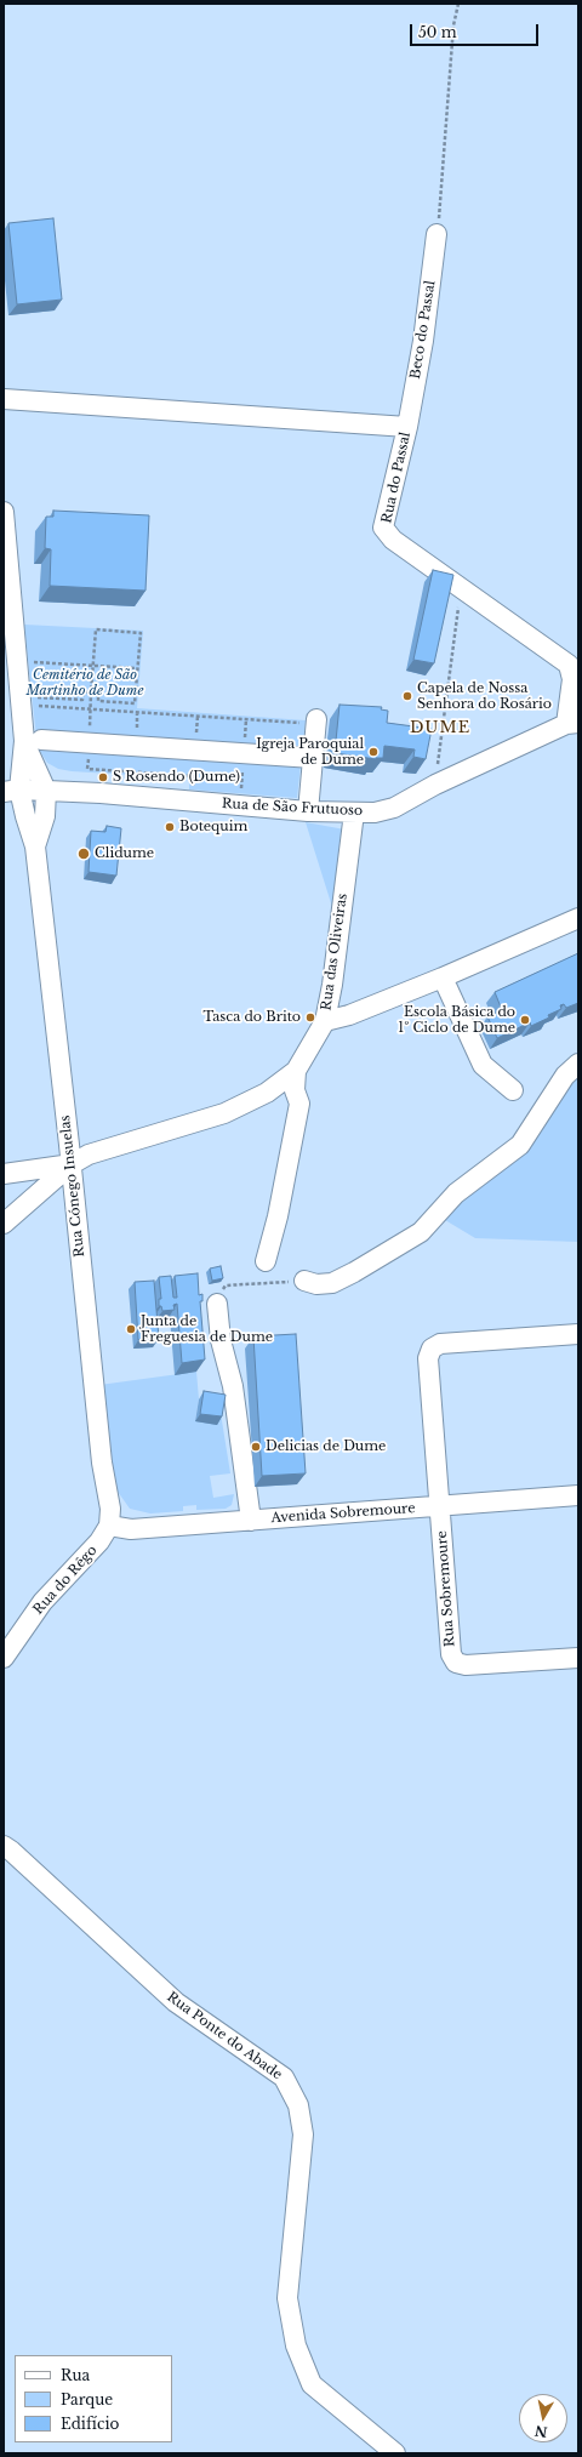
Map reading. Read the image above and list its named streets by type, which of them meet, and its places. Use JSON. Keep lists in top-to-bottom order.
{
  "streets": {
    "street": [
      "Beco do Passal",
      "Rua do Passal",
      "Rua de São Frutuoso",
      "Rua das Oliveiras",
      "Rua Cónego Insuelas",
      "Avenida Sobremoure",
      "Rua do Rêgo",
      "Rua Sobremoure",
      "Rua Ponte do Abade"
    ]
  },
  "crossings": [
    ["Beco do Passal", "Rua do Passal"],
    ["Rua do Passal", "Rua de São Frutuoso"],
    ["Rua de São Frutuoso", "Rua das Oliveiras"],
    ["Rua de São Frutuoso", "Rua Cónego Insuelas"],
    ["Rua das Oliveiras", "Rua Cónego Insuelas"],
    ["Rua Cónego Insuelas", "Avenida Sobremoure"],
    ["Rua Cónego Insuelas", "Rua do Rêgo"],
    ["Avenida Sobremoure", "Rua do Rêgo"],
    ["Avenida Sobremoure", "Rua Sobremoure"]
  ],
  "districts": ["DUME"],
  "parks": ["Cemitério de São Martinho de Dume"],
  "places": [
    "Capela de Nossa Senhora do Rosário",
    "Igreja Paroquial de Dume",
    "S Rosendo (Dume)",
    "Botequim",
    "Clidume",
    "Tasca do Brito",
    "Escola Básica do 1º Ciclo de Dume",
    "Junta de Freguesia de Dume",
    "Delicias de Dume"
  ],
  "legend": ["Rua", "Parque", "Edifício"],
  "scale_bar": "50 m",
  "north": "bottom"
}
